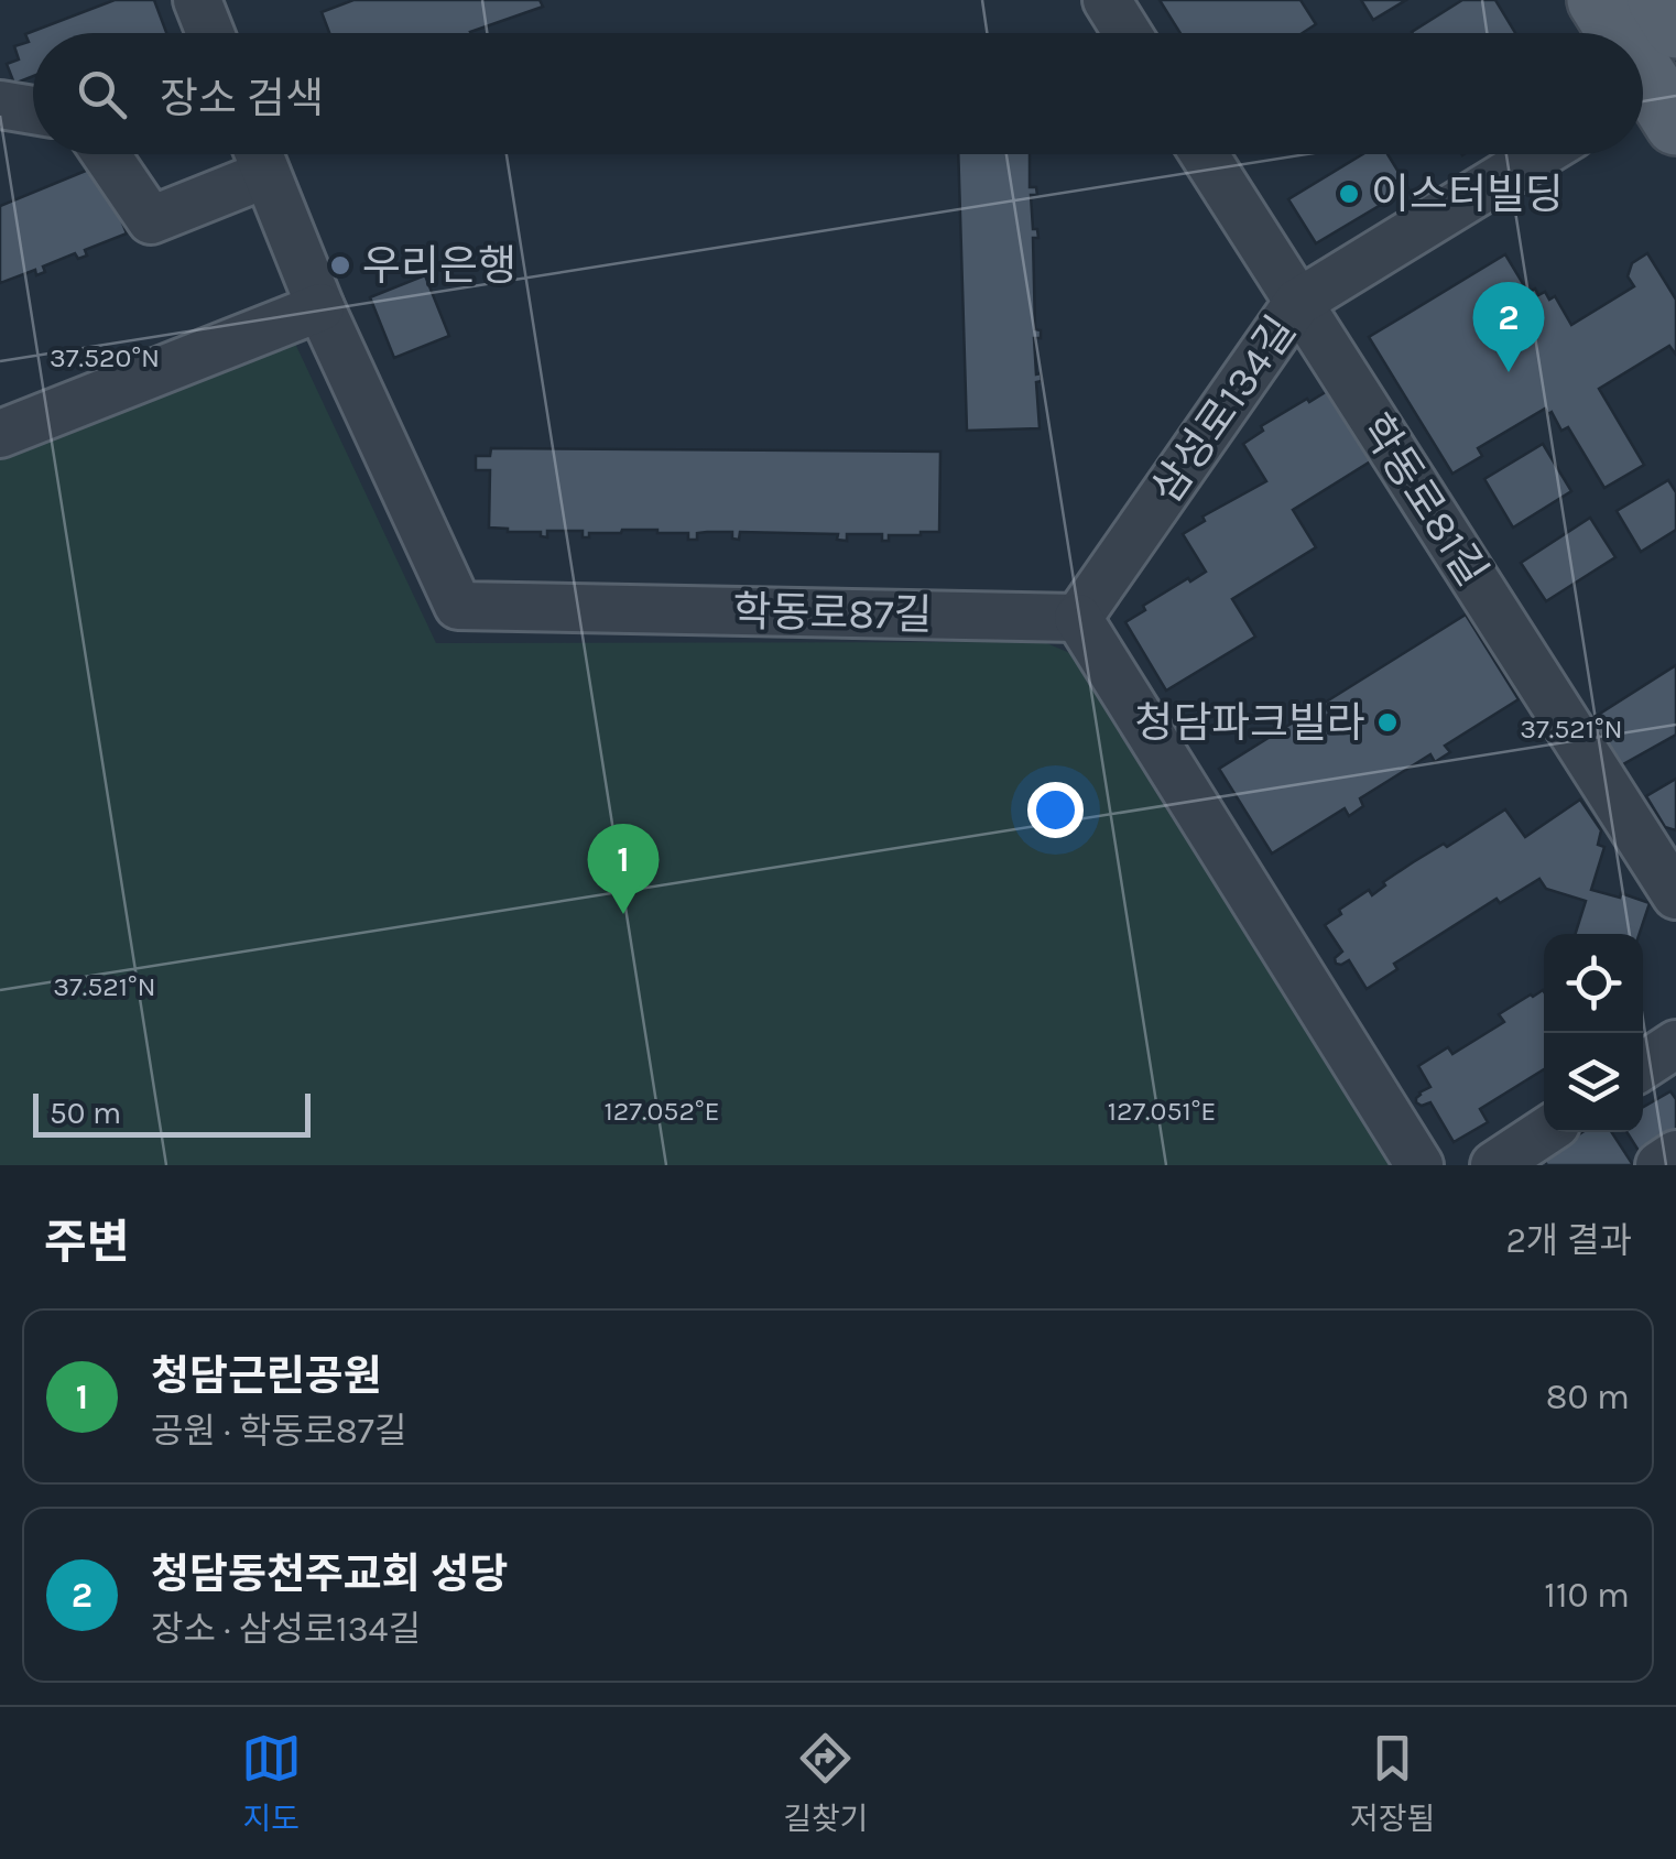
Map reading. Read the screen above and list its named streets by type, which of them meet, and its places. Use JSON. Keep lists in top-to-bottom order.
{
  "streets": {
    "street": ["삼성로134길", "학동로81길", "학동로87길"]
  },
  "crossings": [
    ["삼성로134길", "학동로81길"],
    ["삼성로134길", "학동로87길"]
  ],
  "places": ["이스터빌딩", "우리은행", "청담파크빌라"],
  "scale_bar": "50 m",
  "page": {
    "search": "장소 검색",
    "pins": ["2", "1"],
    "scale": "50 m",
    "heading": ["주변", "2개 결과"],
    "list": [
      {
        "mark": "1",
        "name": "청담근린공원",
        "note": "공원 · 학동로87길",
        "value": "80 m"
      },
      {
        "mark": "2",
        "name": "청담동천주교회 성당",
        "note": "장소 · 삼성로134길",
        "value": "110 m"
      }
    ],
    "nav": ["지도", "길찾기", "저장됨"]
  },
  "coordinates": [
    "37.520°N",
    "37.521°N",
    "127.052°E",
    "127.051°E"
  ]
}
